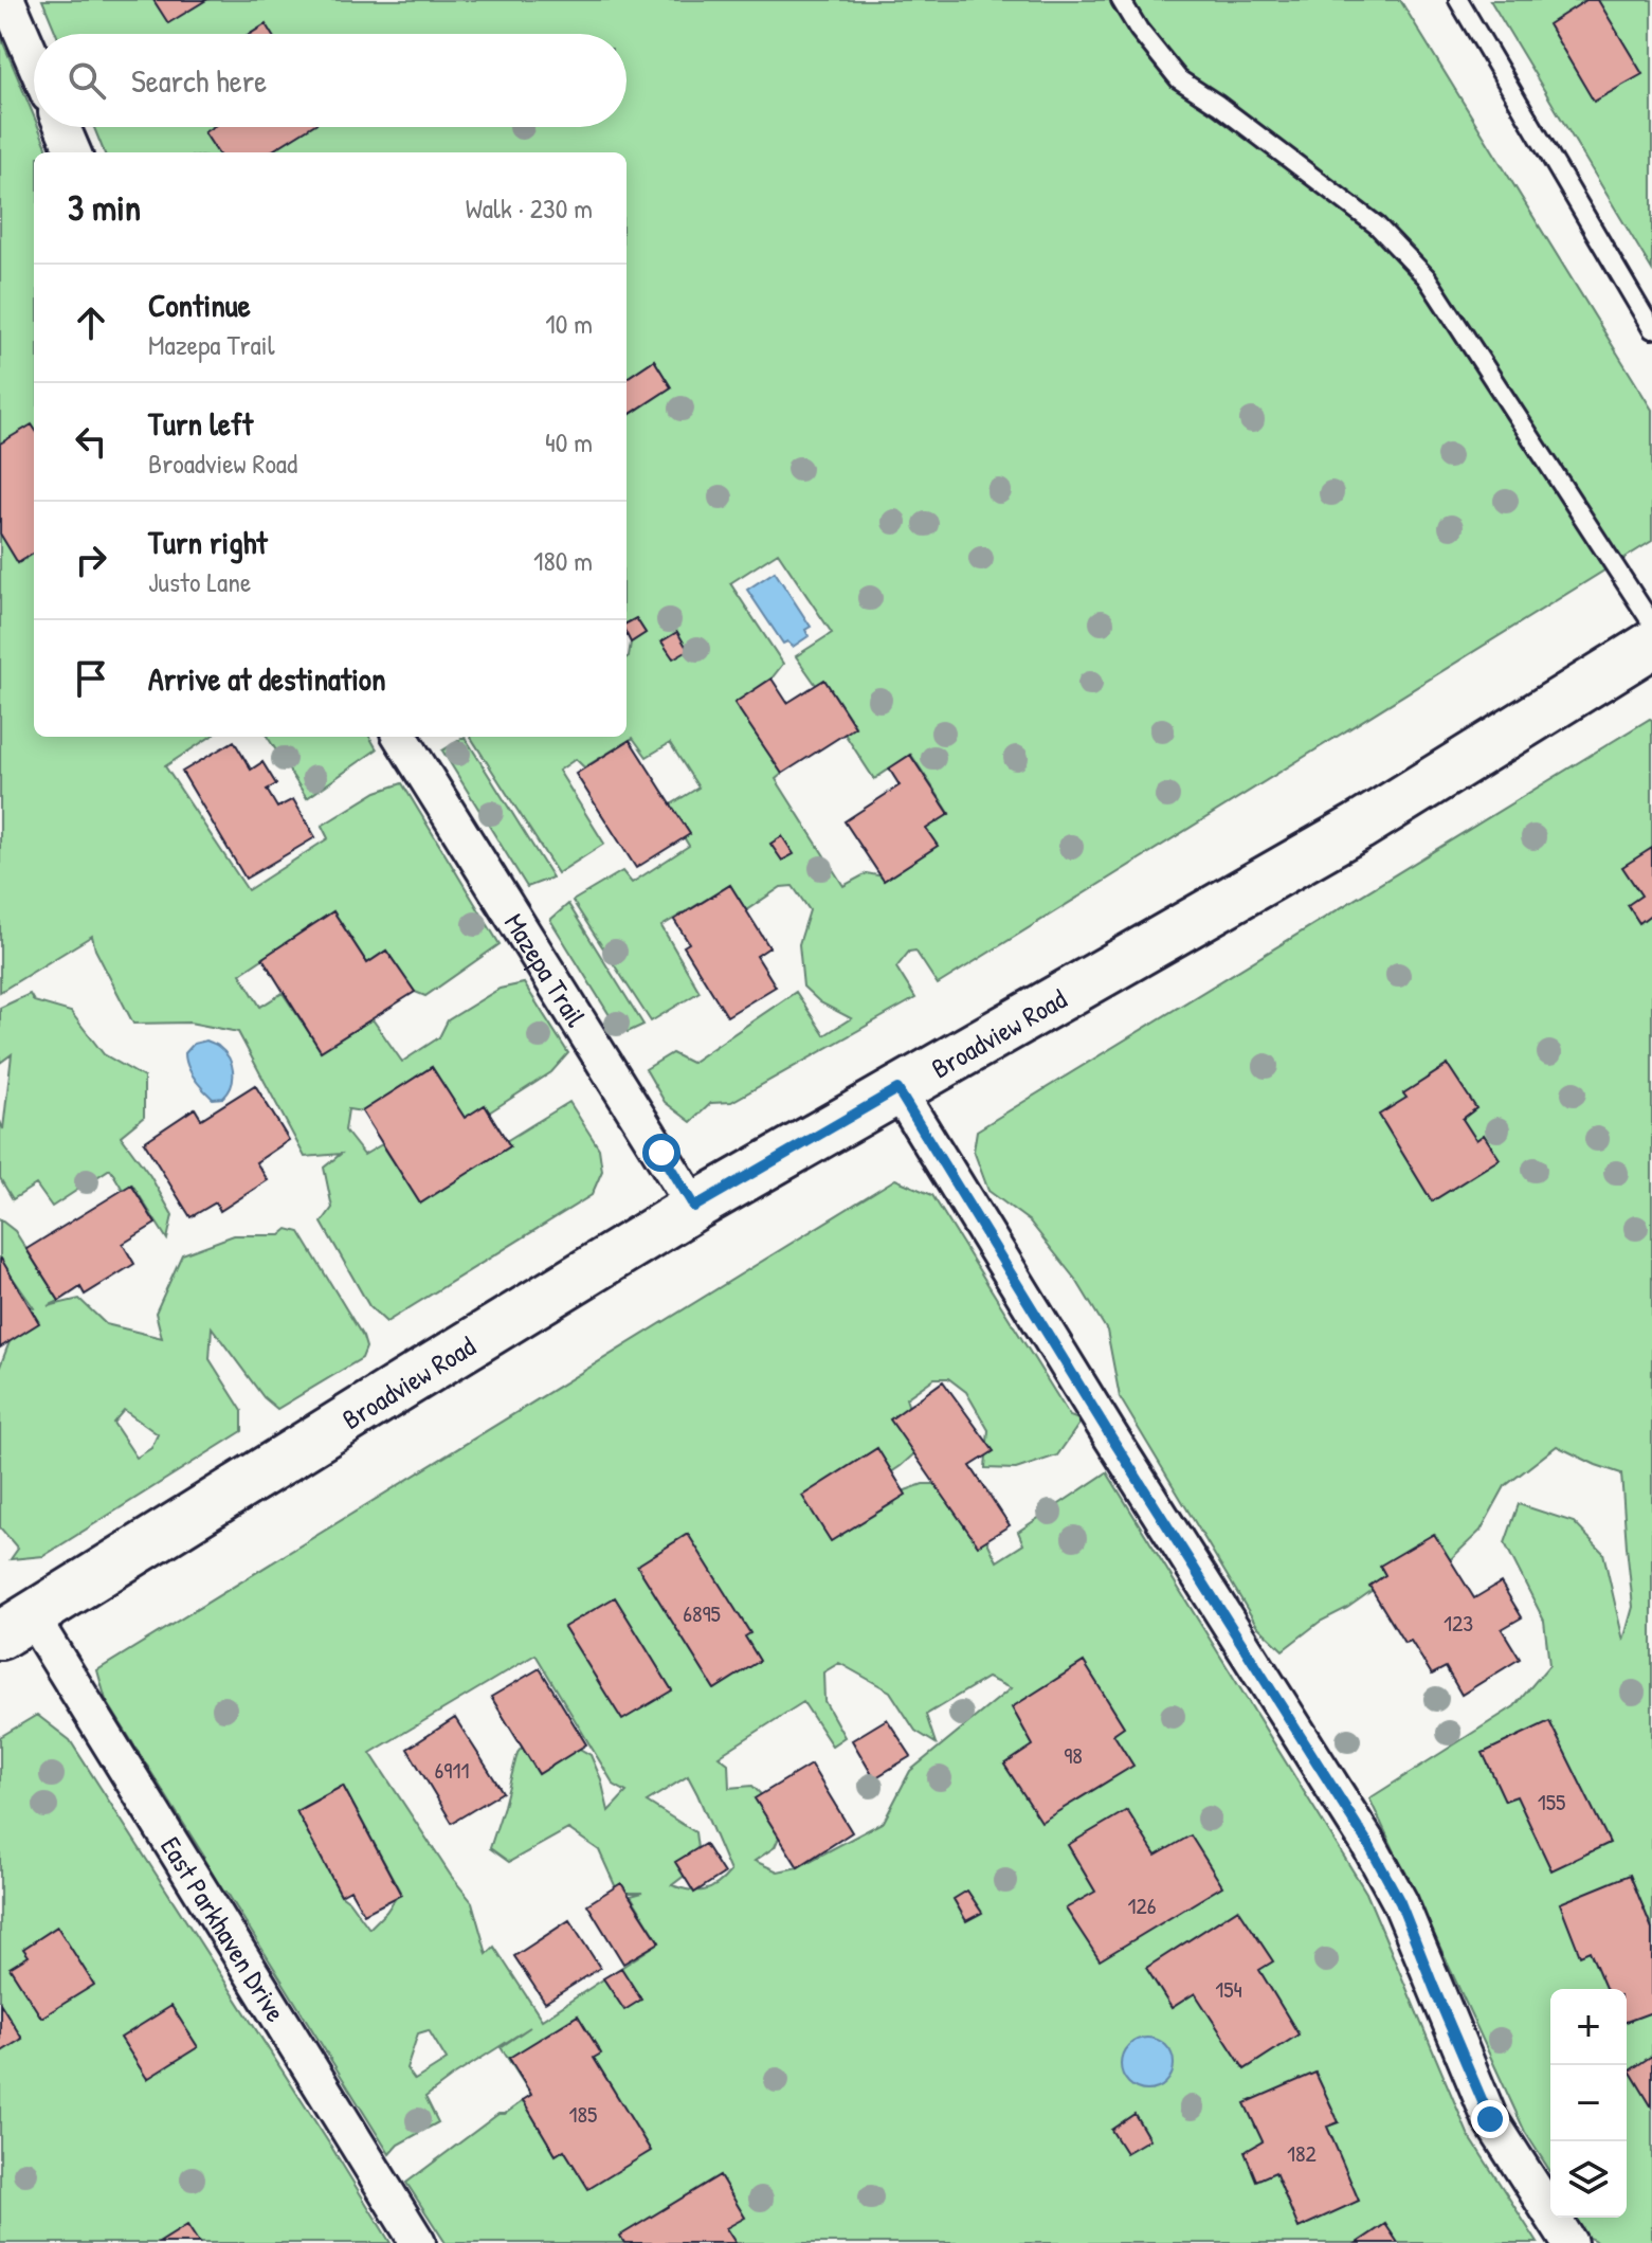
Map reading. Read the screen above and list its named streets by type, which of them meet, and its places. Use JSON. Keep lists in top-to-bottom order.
{
  "streets": {
    "main road": ["Broadview Road"],
    "street": ["Mazepa Trail", "East Parkhaven Drive"]
  },
  "crossings": [
    ["Mazepa Trail", "Broadview Road"],
    ["Broadview Road", "East Parkhaven Drive"]
  ],
  "house_numbers": [
    "6895",
    "123",
    "98",
    "6911",
    "155",
    "126",
    "154",
    "185",
    "182"
  ],
  "page": {
    "search": "Search here",
    "heading": ["3 min", "Walk · 230 m"],
    "list": [
      ["Continue", "Mazepa Trail", "10 m"],
      ["Turn left", "Broadview Road", "40 m"],
      ["Turn right", "Justo Lane", "180 m"],
      "Arrive at destination"
    ],
    "map_buttons": ["+", "−"]
  }
}
